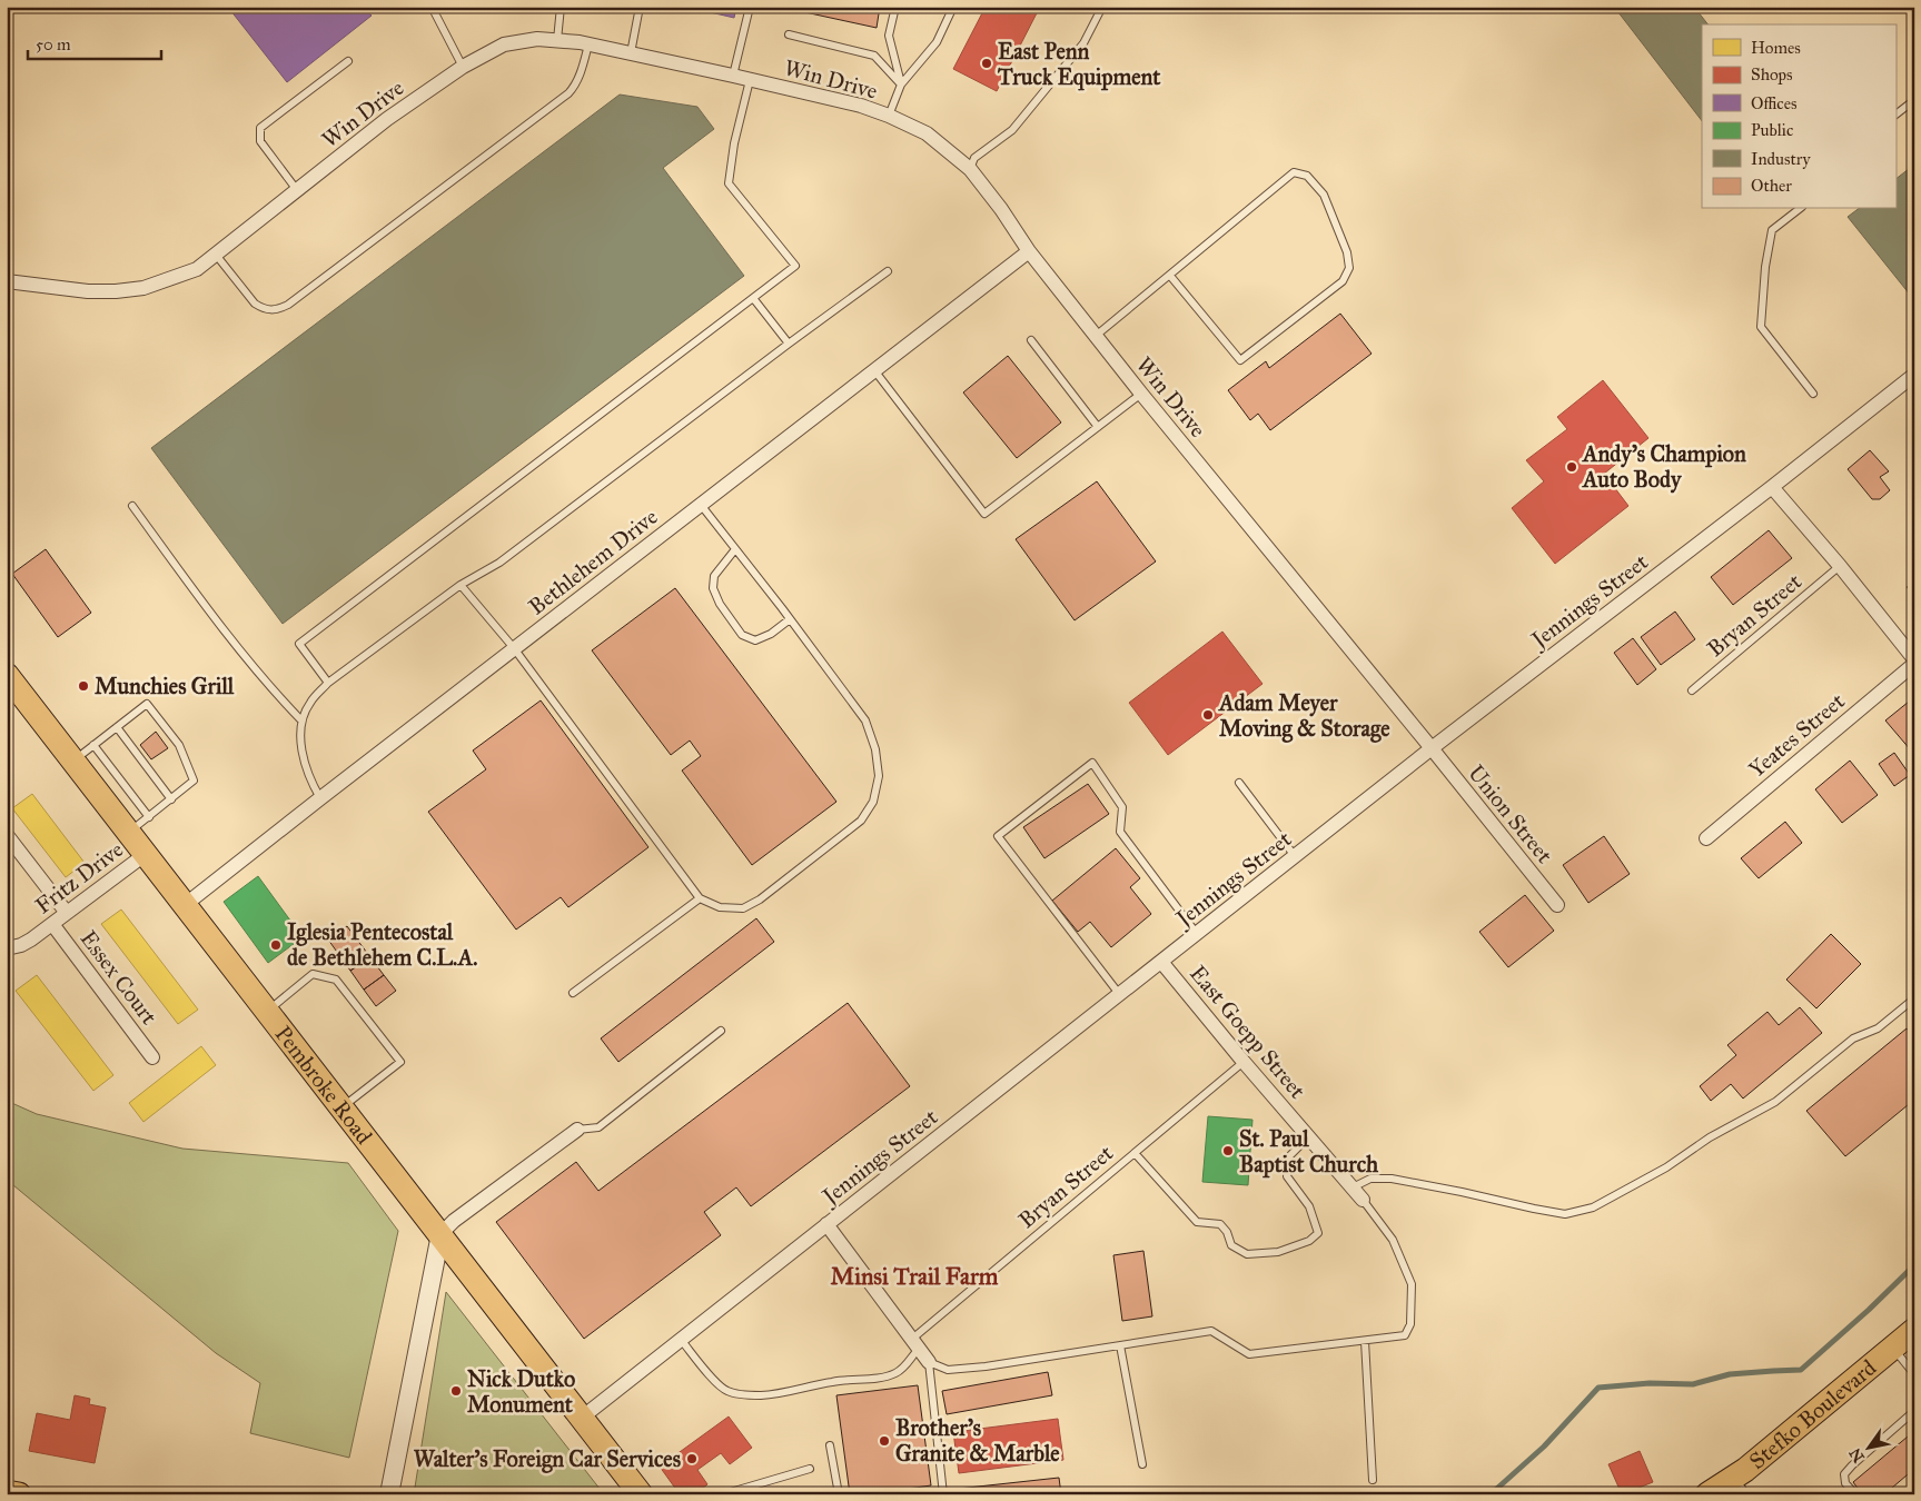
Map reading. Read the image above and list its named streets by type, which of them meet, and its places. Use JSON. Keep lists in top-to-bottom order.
{
  "streets": {
    "main road": ["Pembroke Road", "Stefko Boulevard"],
    "street": [
      "Win Drive",
      "Bethlehem Drive",
      "Jennings Street",
      "Yeates Street",
      "Union Street",
      "Fritz Drive",
      "Essex Court",
      "East Goepp Street"
    ],
    "lane": ["Bryan Street"]
  },
  "crossings": [
    ["Win Drive", "Bethlehem Drive"],
    ["Win Drive", "Jennings Street"],
    ["Win Drive", "Union Street"],
    ["Bethlehem Drive", "Pembroke Road"],
    ["Jennings Street", "Bryan Street"],
    ["Jennings Street", "Union Street"],
    ["Jennings Street", "East Goepp Street"],
    ["Jennings Street", "Pembroke Road"],
    ["Bryan Street", "East Goepp Street"],
    ["Fritz Drive", "Essex Court"],
    ["Fritz Drive", "Pembroke Road"]
  ],
  "districts": ["Minsi Trail Farm"],
  "places": [
    "East Penn Truck Equipment",
    "Andy's Champion Auto Body",
    "Munchies Grill",
    "Adam Meyer Moving & Storage",
    "Iglesia Pentecostal de Bethlehem C.L.A.",
    "St. Paul Baptist Church",
    "Nick Dutko Monument",
    "Brother's Granite & Marble",
    "Walter's Foreign Car Services"
  ],
  "legend": [
    "Homes",
    "Shops",
    "Offices",
    "Public",
    "Industry",
    "Other"
  ],
  "scale_bar": "50 m",
  "north": "bottom left"
}
